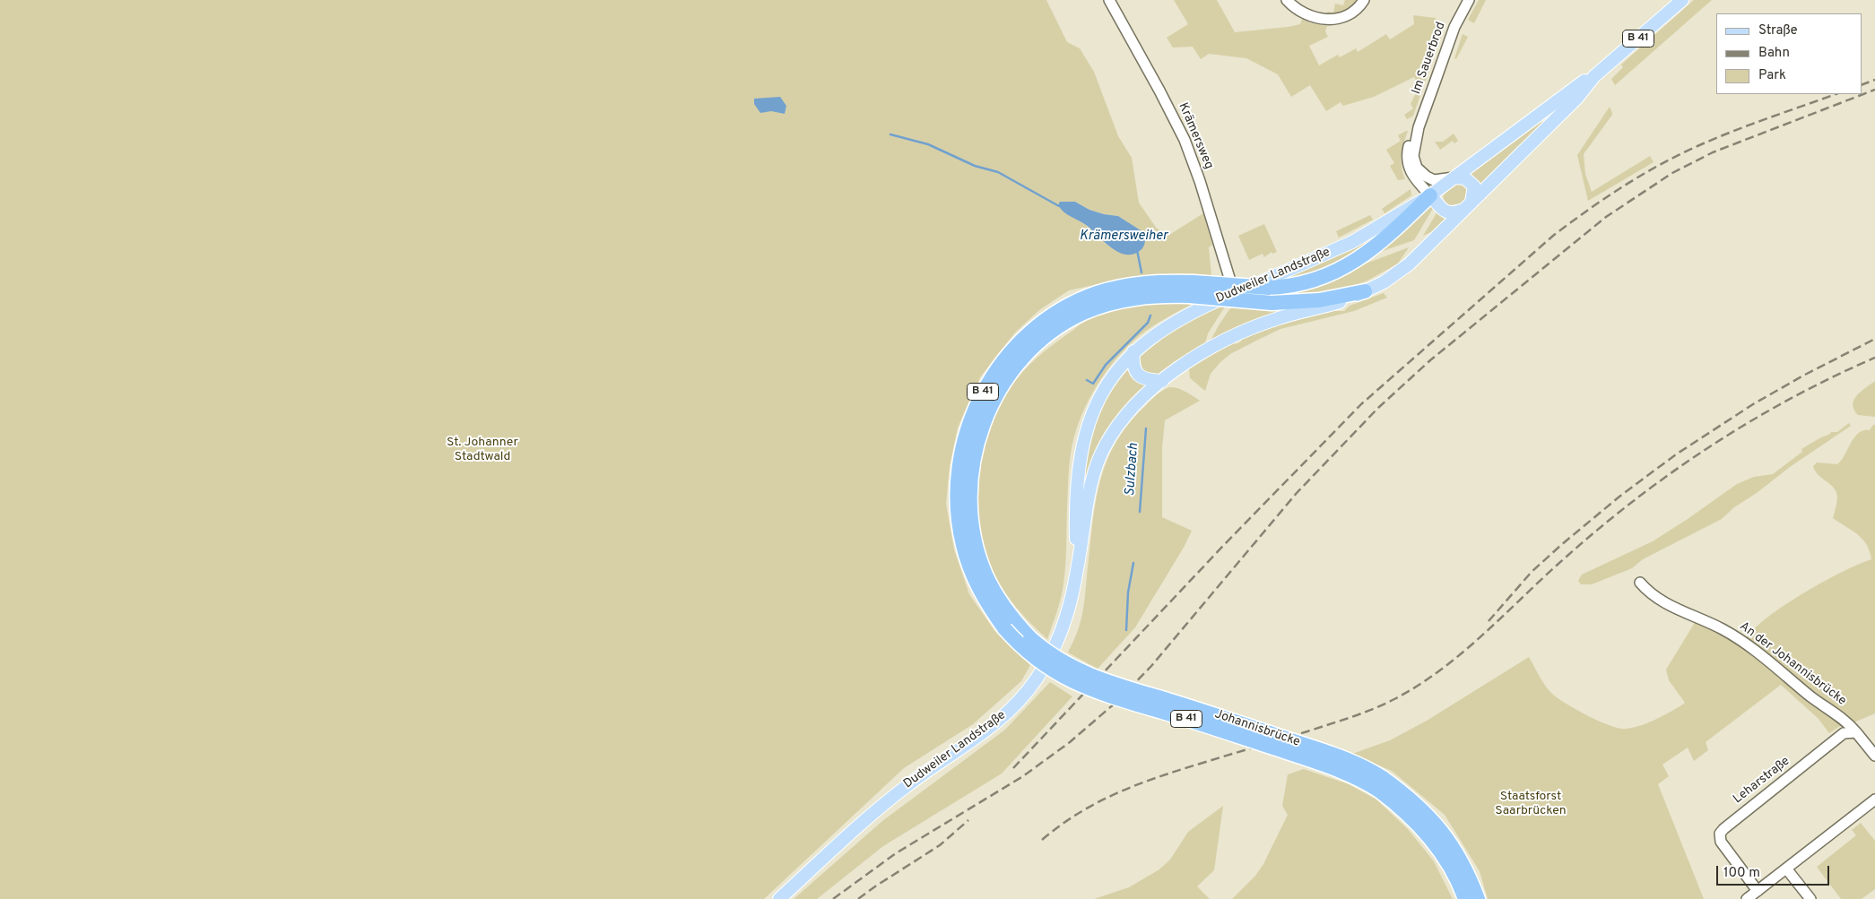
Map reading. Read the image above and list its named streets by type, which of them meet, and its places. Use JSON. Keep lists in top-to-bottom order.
{
  "streets": {
    "highway": ["B 41", "Johannisbrücke"],
    "main road": ["Dudweiler Landstraße"],
    "street": [
      "Im Sauerbrod",
      "Krämersweg",
      "An der Johannisbrücke",
      "Leharstraße"
    ]
  },
  "crossings": [
    ["B 41", "Im Sauerbrod"],
    ["B 41", "Dudweiler Landstraße"],
    ["B 41", "Johannisbrücke"],
    ["Im Sauerbrod", "Dudweiler Landstraße"],
    ["Krämersweg", "Dudweiler Landstraße"],
    ["An der Johannisbrücke", "Leharstraße"]
  ],
  "water": ["Krämersweiher", "Sulzbach"],
  "parks": ["St. Johanner Stadtwald", "Staatsforst Saarbrücken"],
  "legend": ["Straße", "Bahn", "Park"],
  "scale_bar": "100 m"
}
